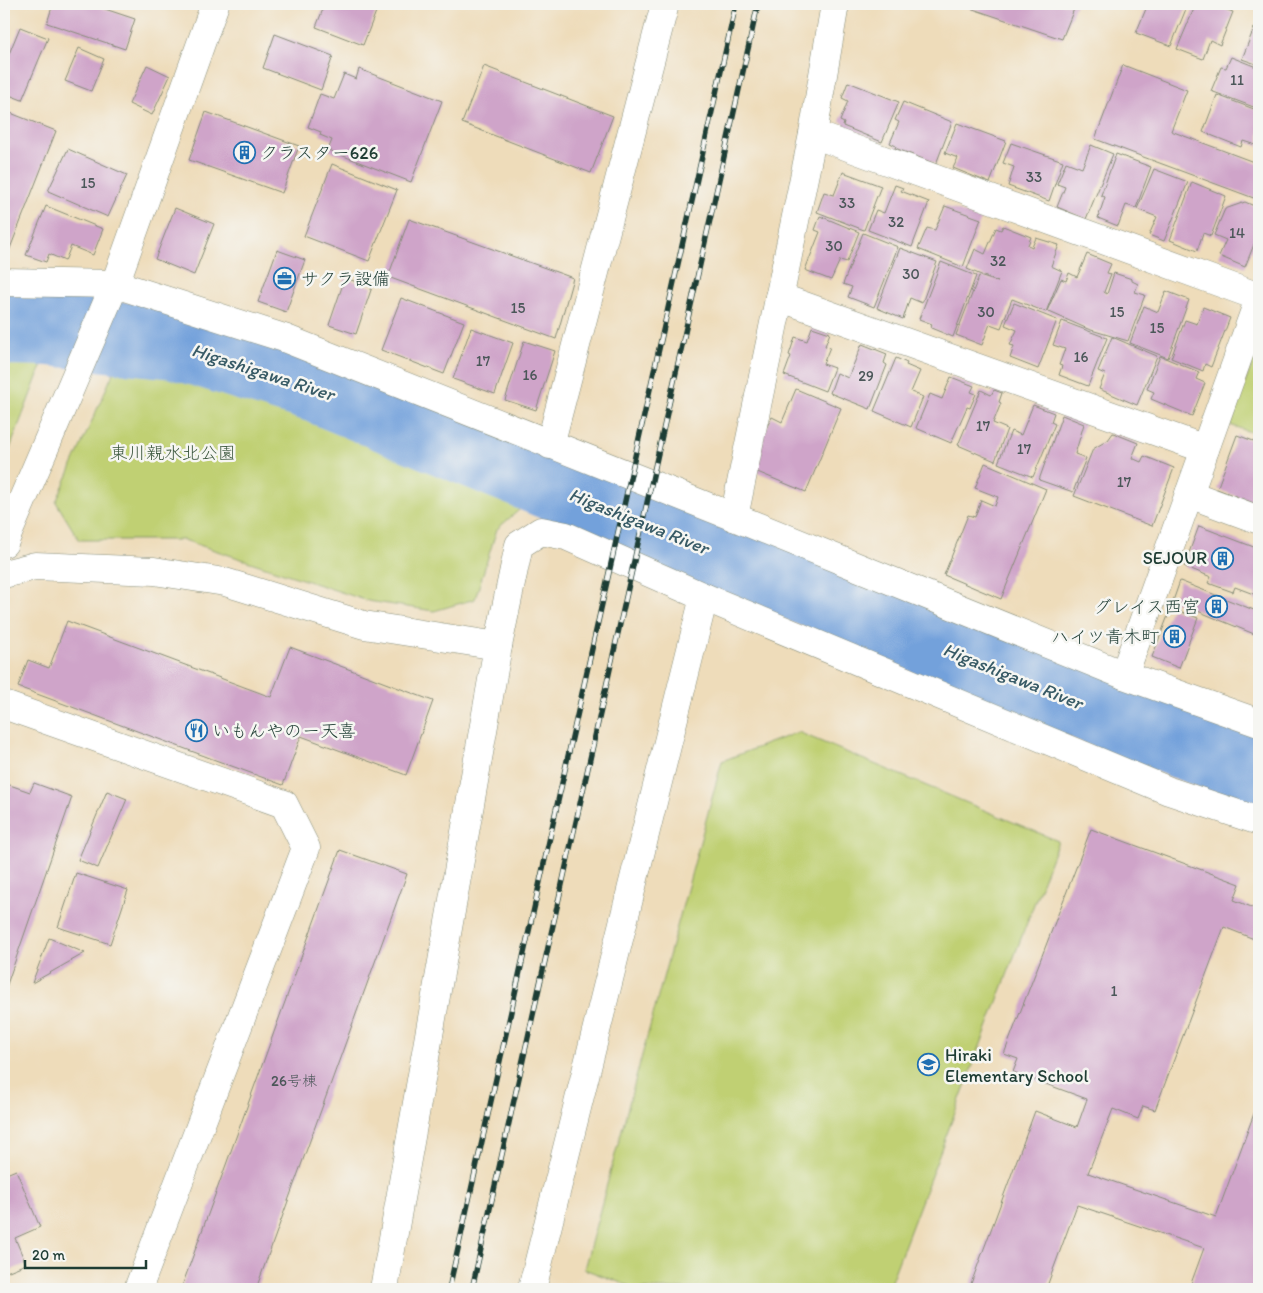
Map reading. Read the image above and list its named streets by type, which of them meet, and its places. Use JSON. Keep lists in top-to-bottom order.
{
  "water": ["Higashigawa River"],
  "parks": ["東川親水北公園"],
  "places": {
    "building": [
      "クラスター626",
      "SEJOUR",
      "グレイス西宮",
      "ハイツ青木町"
    ],
    "office": ["サクラ設備"],
    "restaurant": ["いもんやのー天喜"],
    "school or university": ["Hiraki Elementary School"]
  },
  "house_numbers": [
    "11",
    "33",
    "15",
    "33",
    "32",
    "14",
    "30",
    "32",
    "30",
    "15",
    "30",
    "15",
    "15",
    "16",
    "17",
    "16",
    "29",
    "17",
    "17",
    "17",
    "1",
    "26号棟"
  ],
  "scale_bar": "20 m"
}
